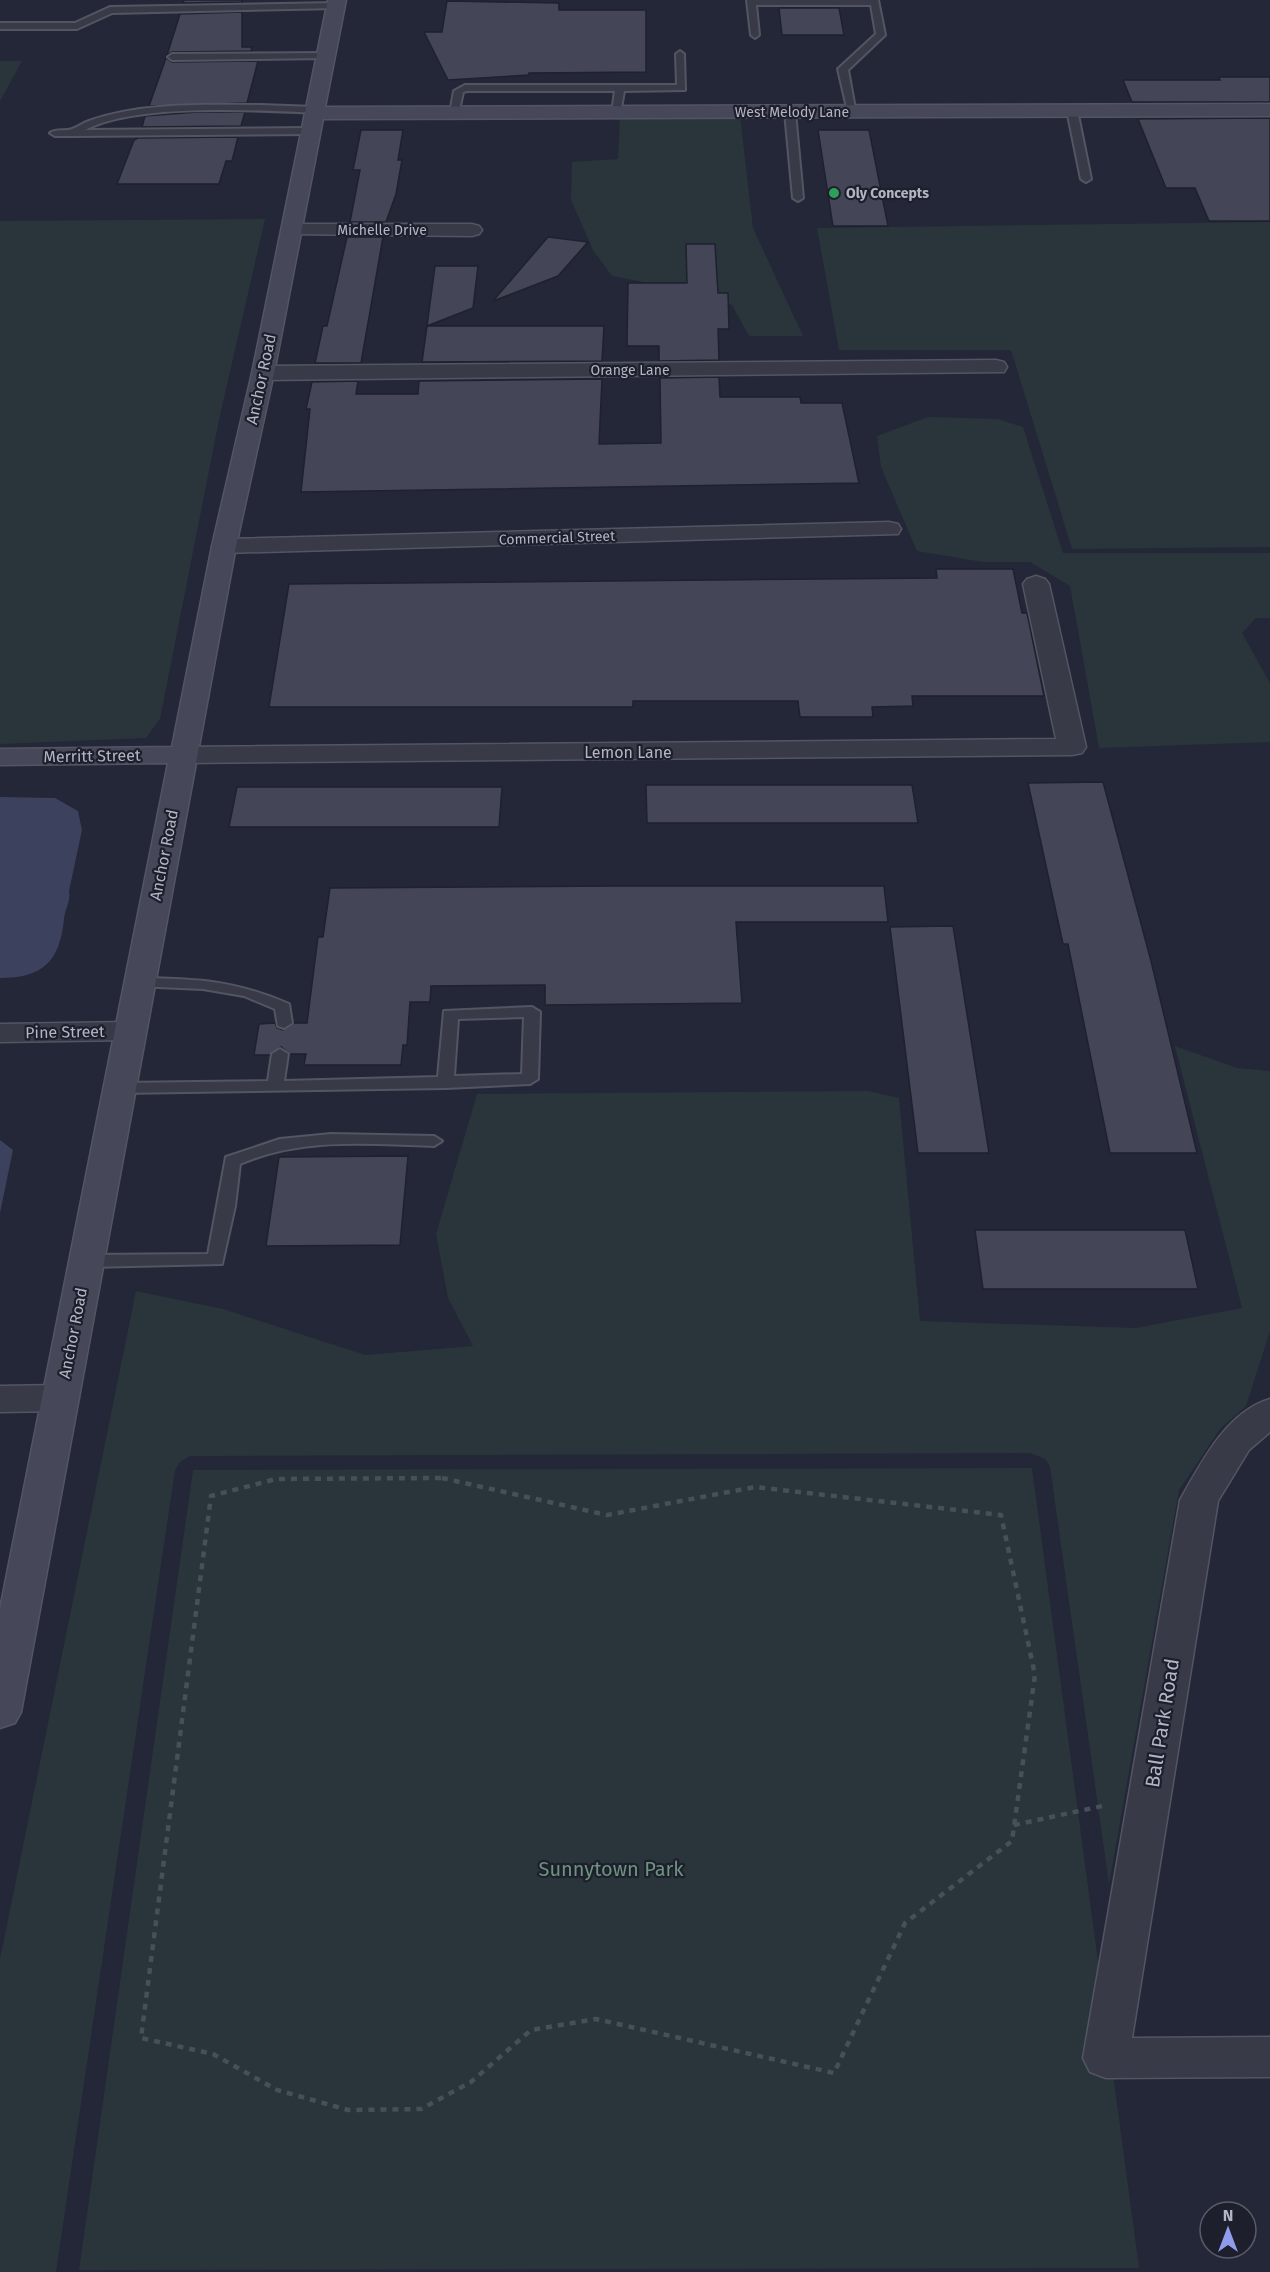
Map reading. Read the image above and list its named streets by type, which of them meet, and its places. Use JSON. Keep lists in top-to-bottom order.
{
  "streets": {
    "street": [
      "West Melody Lane",
      "Michelle Drive",
      "Orange Lane",
      "Anchor Road",
      "Commercial Street",
      "Lemon Lane",
      "Merritt Street",
      "Pine Street",
      "Ball Park Road"
    ]
  },
  "crossings": [
    ["West Melody Lane", "Anchor Road"],
    ["Michelle Drive", "Anchor Road"],
    ["Orange Lane", "Anchor Road"],
    ["Anchor Road", "Commercial Street"],
    ["Anchor Road", "Lemon Lane"],
    ["Anchor Road", "Merritt Street"],
    ["Anchor Road", "Pine Street"],
    ["Lemon Lane", "Merritt Street"]
  ],
  "parks": ["Sunnytown Park"],
  "places": ["Oly Concepts"],
  "north": "top"
}
